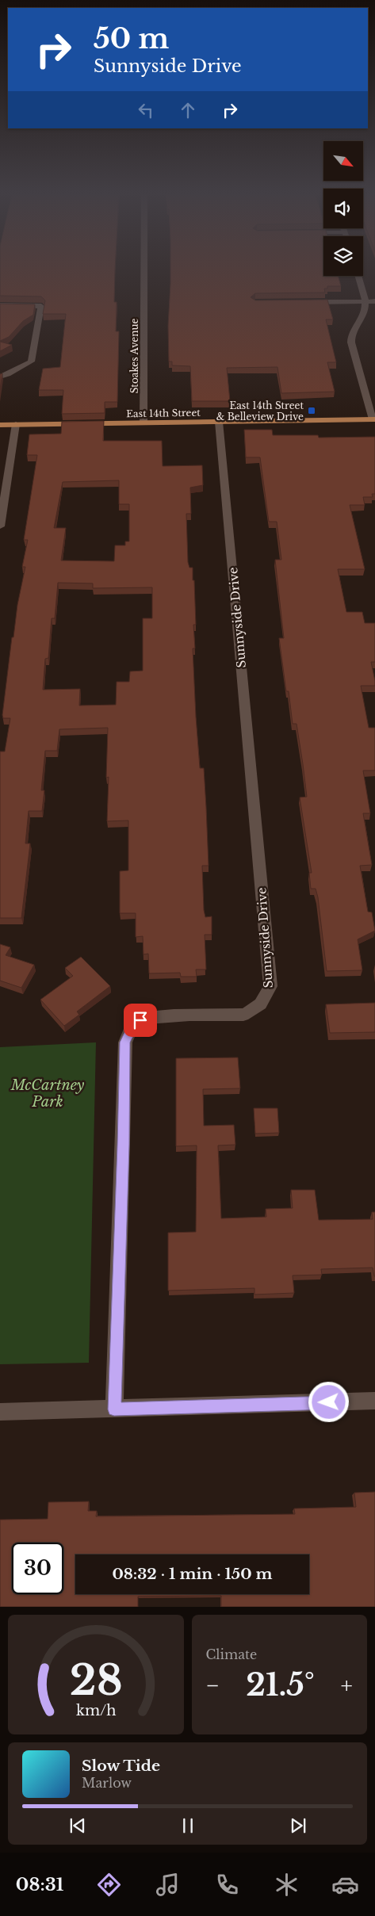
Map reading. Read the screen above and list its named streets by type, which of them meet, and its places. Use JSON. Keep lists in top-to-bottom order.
{
  "streets": {
    "main road": ["East 14th Street"],
    "street": ["Stoakes Avenue", "Sunnyside Drive"]
  },
  "crossings": [
    ["Stoakes Avenue", "East 14th Street"],
    ["East 14th Street", "Sunnyside Drive"]
  ],
  "parks": ["McCartney Park"],
  "places": {
    "transit": ["East 14th Street & Belleview Drive"]
  },
  "north": "bottom right",
  "page": {
    "turn": ["50 m", "Sunnyside Drive"],
    "limit": "30",
    "trip": "08:32 · 1 min · 150 m",
    "tile": "Climate",
    "heat": ["−", "21.5°", "+"],
    "song": ["Slow Tide", "Marlow"],
    "tabs": "08:31",
    "gauge": ["28", "km/h"]
  }
}
